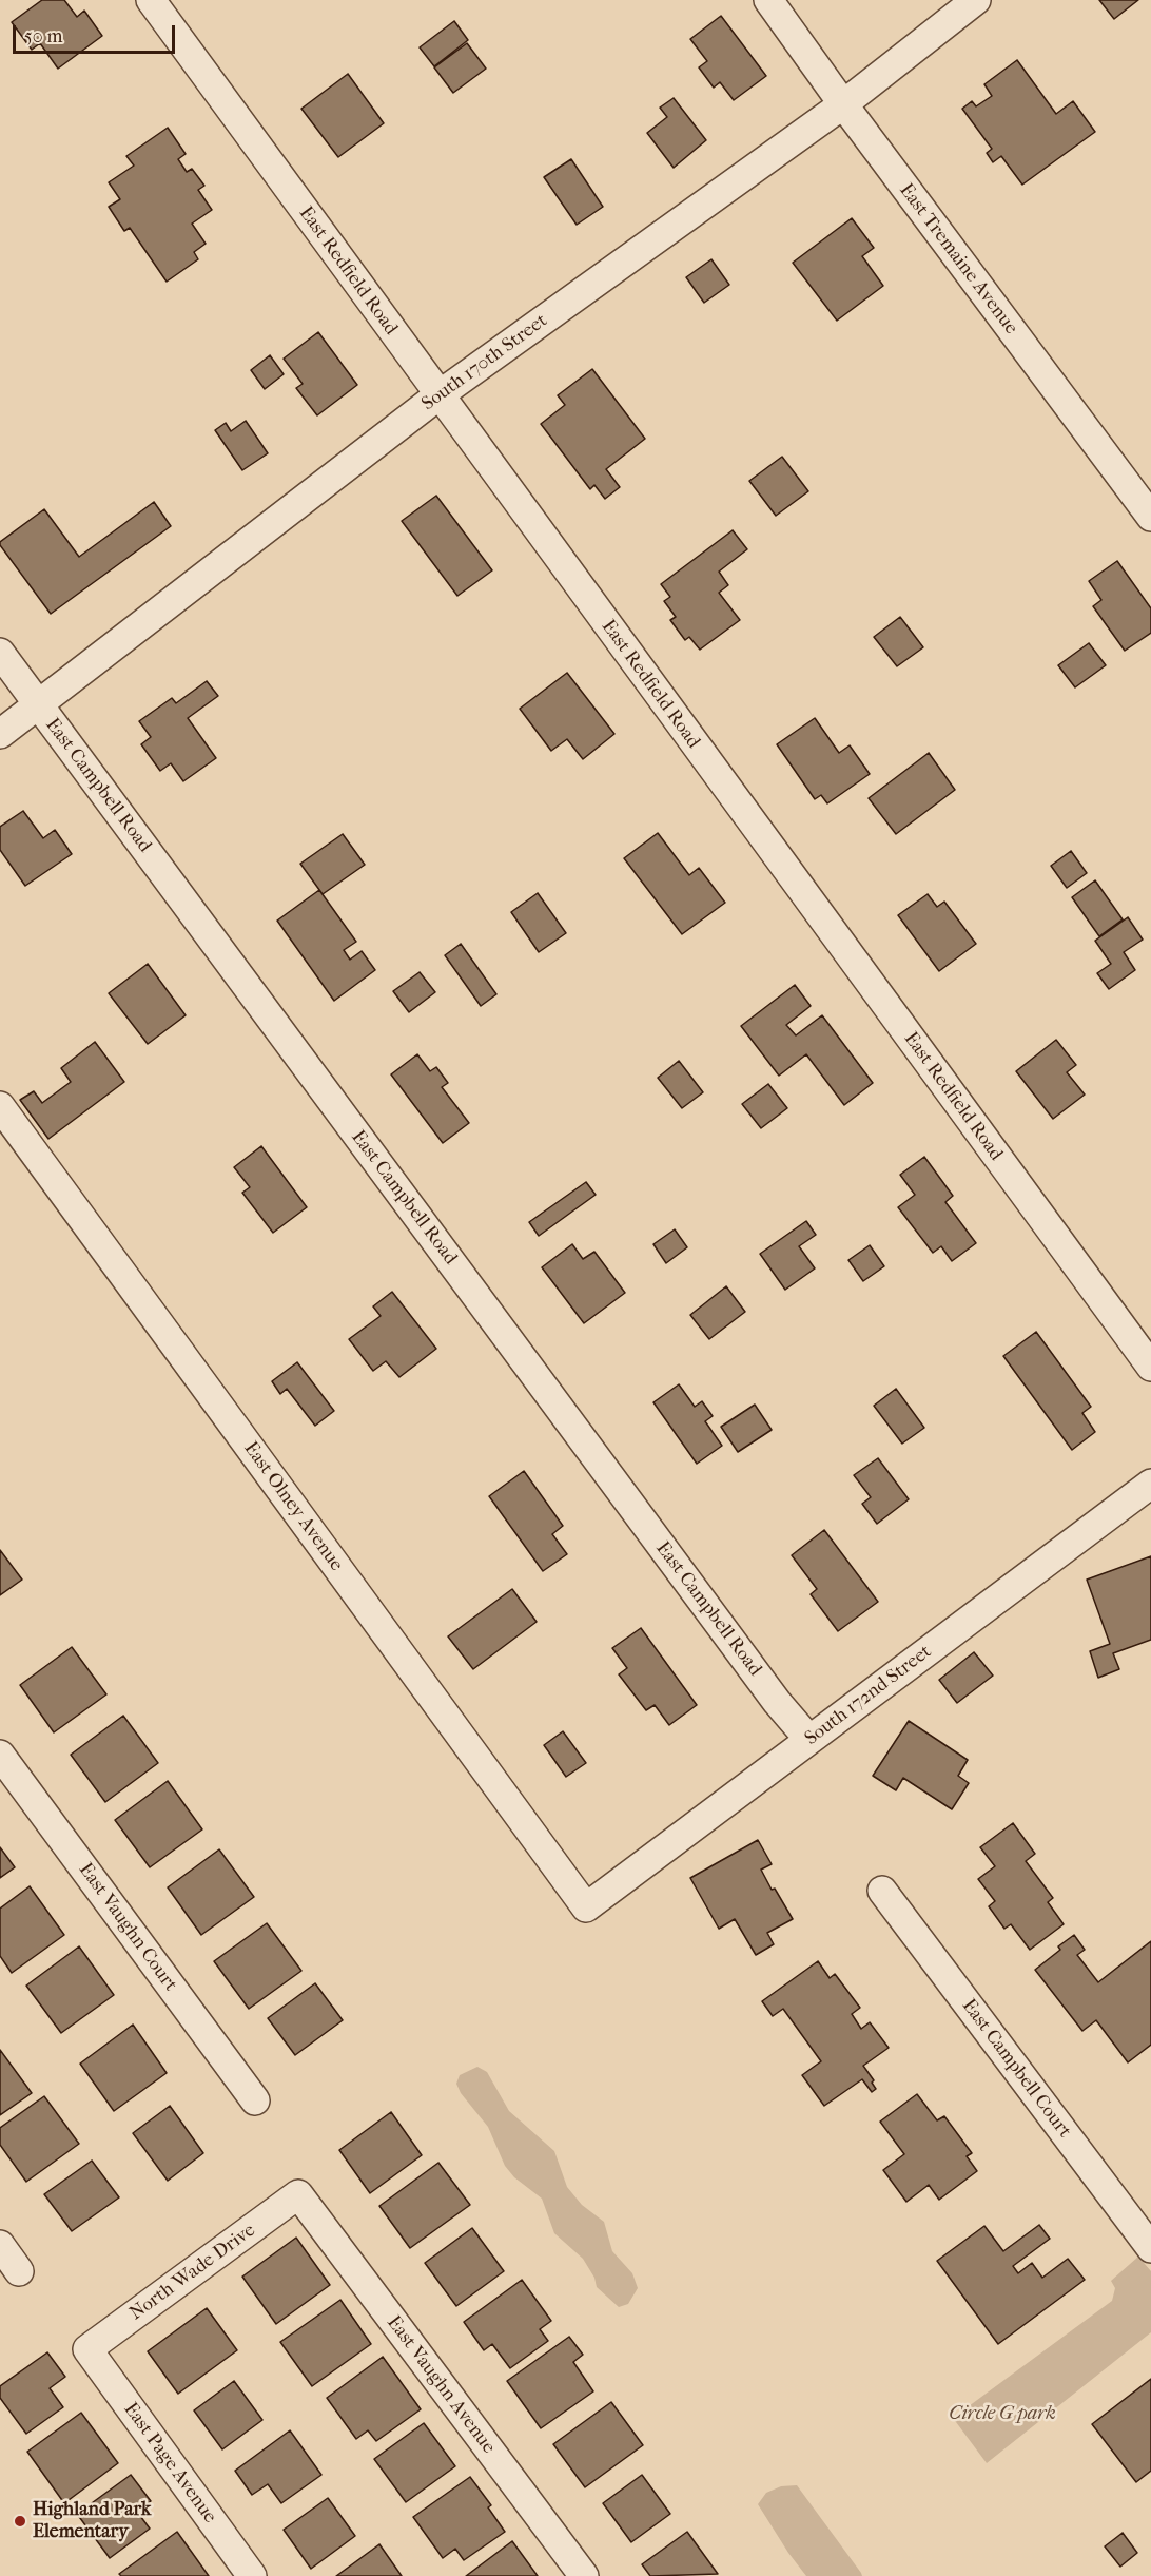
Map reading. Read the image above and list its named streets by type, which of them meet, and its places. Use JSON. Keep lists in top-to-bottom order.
{
  "streets": {
    "street": [
      "East Tremaine Avenue",
      "East Redfield Road",
      "South 170th Street",
      "East Campbell Road",
      "East Olney Avenue",
      "South 172nd Street",
      "East Vaughn Court",
      "East Campbell Court",
      "North Wade Drive",
      "East Vaughn Avenue",
      "East Page Avenue"
    ]
  },
  "crossings": [
    ["East Tremaine Avenue", "South 170th Street"],
    ["East Redfield Road", "South 170th Street"],
    ["South 170th Street", "East Campbell Road"],
    ["East Campbell Road", "South 172nd Street"],
    ["East Olney Avenue", "South 172nd Street"],
    ["North Wade Drive", "East Vaughn Avenue"],
    ["North Wade Drive", "East Page Avenue"]
  ],
  "parks": ["Circle G park"],
  "places": ["Highland Park Elementary"],
  "scale_bar": "50 m"
}
